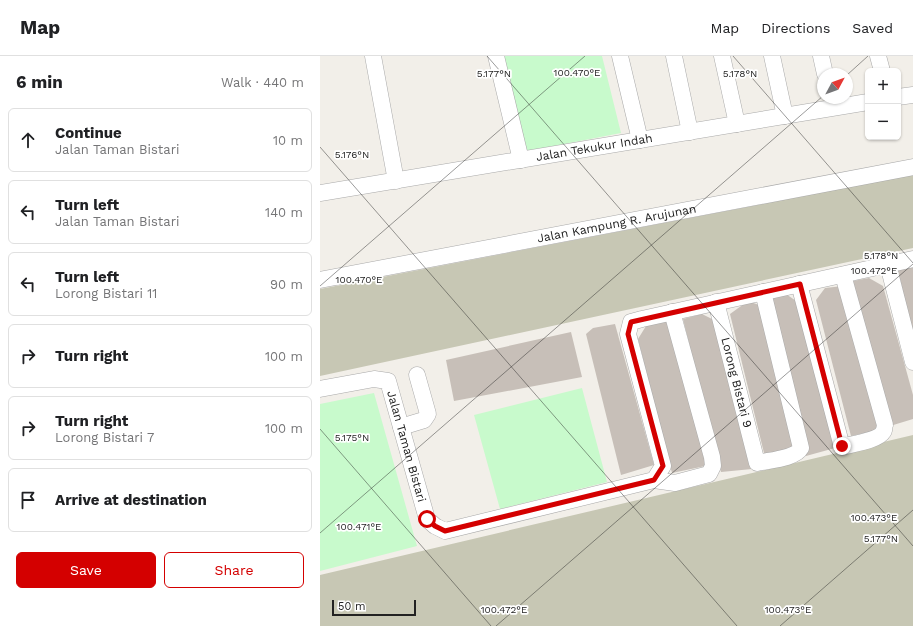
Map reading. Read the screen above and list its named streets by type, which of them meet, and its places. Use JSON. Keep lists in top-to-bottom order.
{
  "streets": {
    "street": [
      "Jalan Tekukur Indah",
      "Jalan Kampung R. Arujunan",
      "Lorong Bistari 9",
      "Jalan Taman Bistari"
    ]
  },
  "scale_bar": "50 m",
  "north": "top right",
  "page": {
    "header": "Map",
    "nav": ["Map", "Directions", "Saved"],
    "heading": ["6 min", "Walk · 440 m"],
    "map_buttons": ["+", "−"],
    "list": [
      ["Continue", "Jalan Taman Bistari", "10 m"],
      ["Turn left", "Jalan Taman Bistari", "140 m"],
      ["Turn left", "Lorong Bistari 11", "90 m"],
      ["Turn right", "100 m"],
      ["Turn right", "Lorong Bistari 7", "100 m"],
      "Arrive at destination"
    ],
    "buttons": ["Save", "Share"],
    "scale": "50 m"
  },
  "coordinates": [
    "100.470°E",
    "5.177°N",
    "5.178°N",
    "5.176°N",
    "100.472°E",
    "5.175°N",
    "100.473°E",
    "100.471°E"
  ]
}
